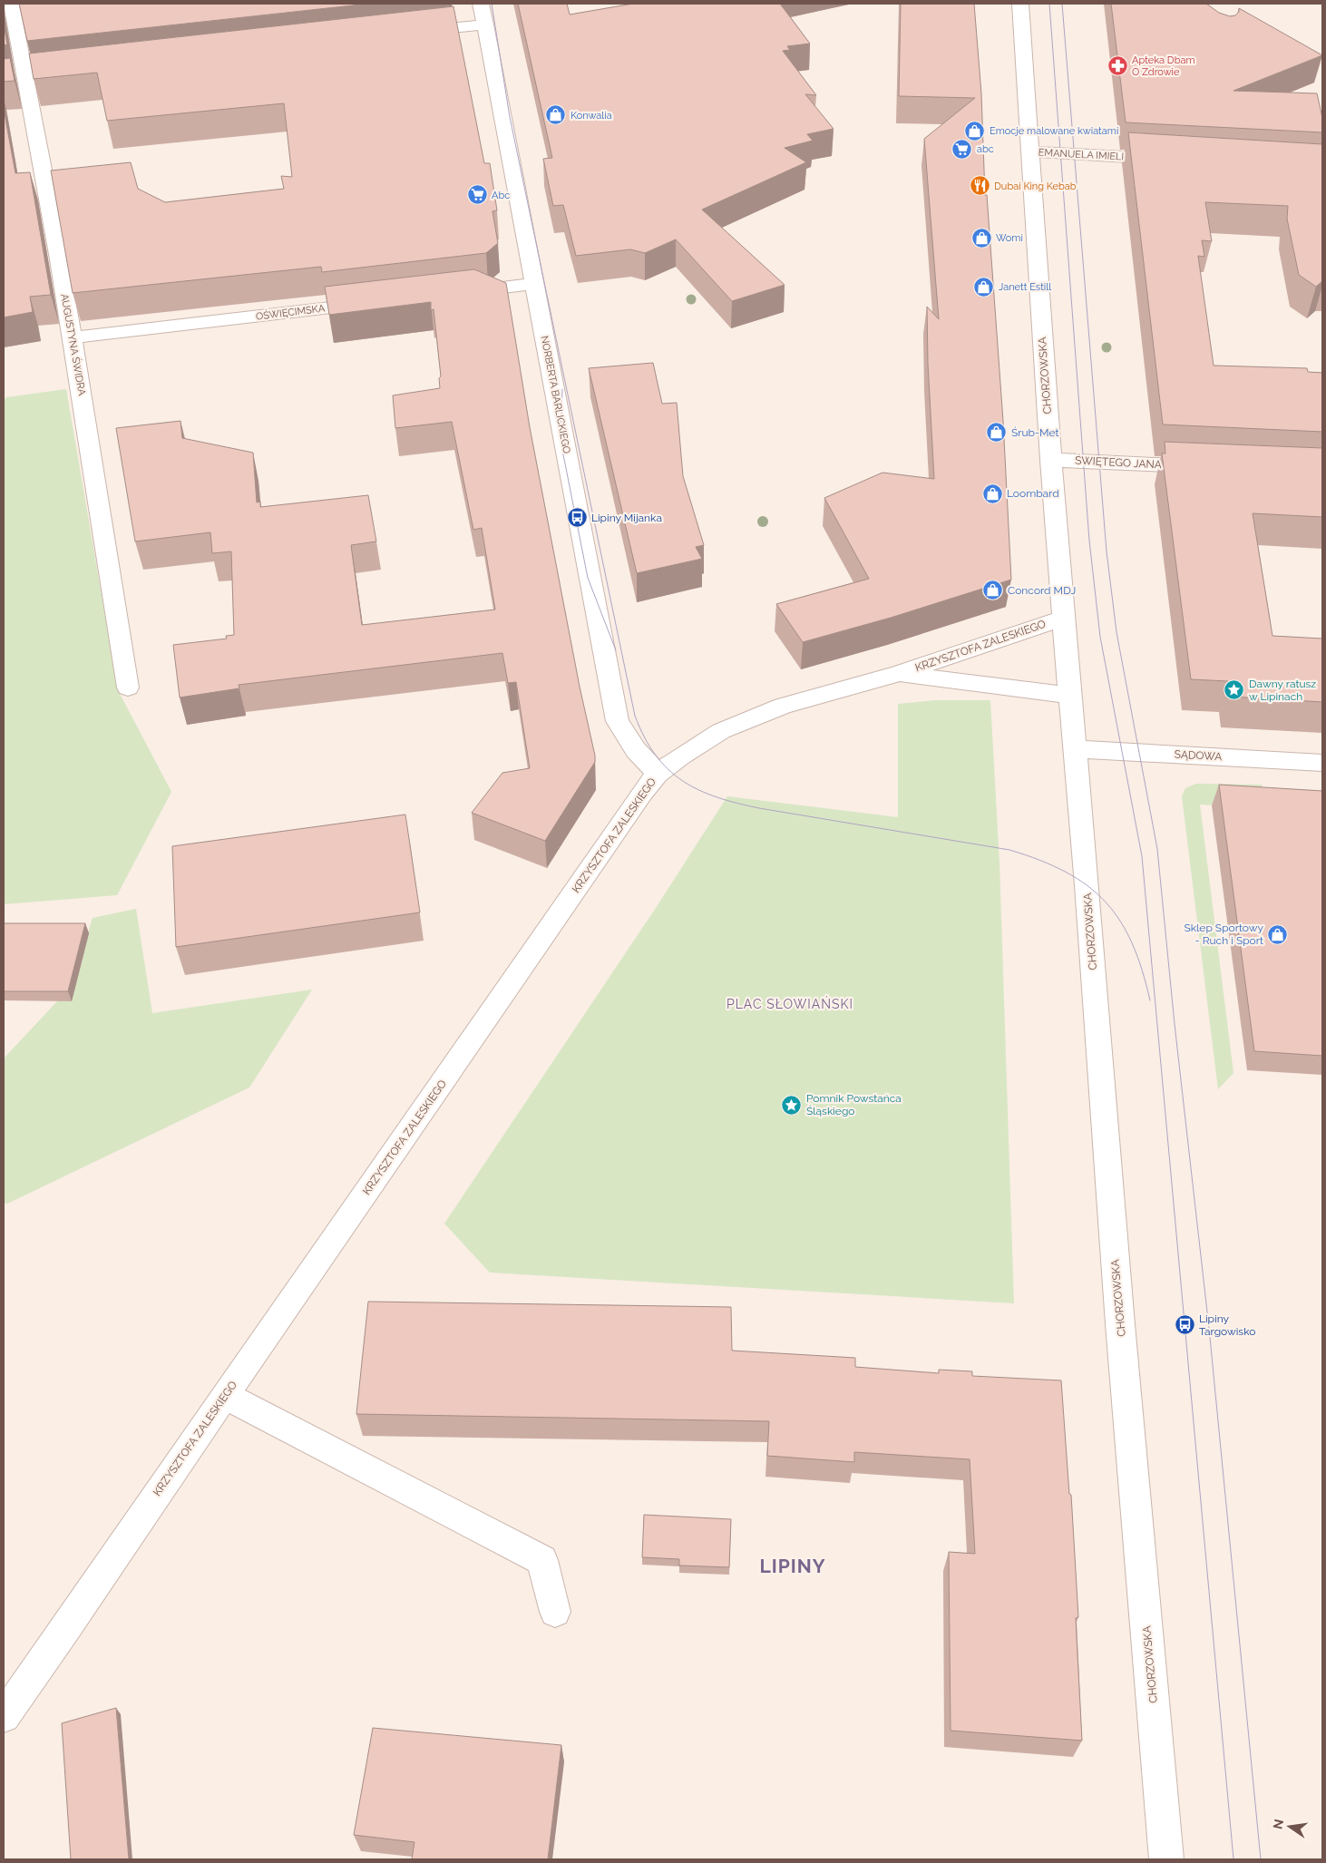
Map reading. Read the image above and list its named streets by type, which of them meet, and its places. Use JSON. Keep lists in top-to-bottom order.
{
  "streets": {
    "street": [
      "EMANUELA IMIELI",
      "OŚWIĘCIMSKA",
      "AUGUSTYNA ŚWIDRA",
      "CHORZOWSKA",
      "NORBERTA BARLICKIEGO",
      "ŚWIĘTEGO JANA",
      "KRZYSZTOFA ZALESKIEGO",
      "SĄDOWA"
    ]
  },
  "crossings": [
    ["EMANUELA IMIELI", "CHORZOWSKA"],
    ["OŚWIĘCIMSKA", "AUGUSTYNA ŚWIDRA"],
    ["CHORZOWSKA", "ŚWIĘTEGO JANA"],
    ["CHORZOWSKA", "KRZYSZTOFA ZALESKIEGO"],
    ["CHORZOWSKA", "SĄDOWA"],
    ["NORBERTA BARLICKIEGO", "KRZYSZTOFA ZALESKIEGO"]
  ],
  "districts": ["PLAC SŁOWIAŃSKI", "LIPINY"],
  "places": {
    "pharmacy": ["Apteka Dbam O Zdrowie"],
    "shop": [
      "Konwalia",
      "Emocje malowane kwiatami",
      "Womi",
      "Janett Estill",
      "Śrub-Met",
      "Loombard",
      "Concord MDJ",
      "Sklep Sportowy - Ruch i Sport"
    ],
    "supermarket": ["abc", "Abc"],
    "restaurant": ["Dubai King Kebab"],
    "bus stop": ["Lipiny Mijanka", "Lipiny Targowisko"],
    "place": ["Dawny ratusz w Lipinach", "Pomnik Powstańca Śląskiego"]
  },
  "north": "left"
}
